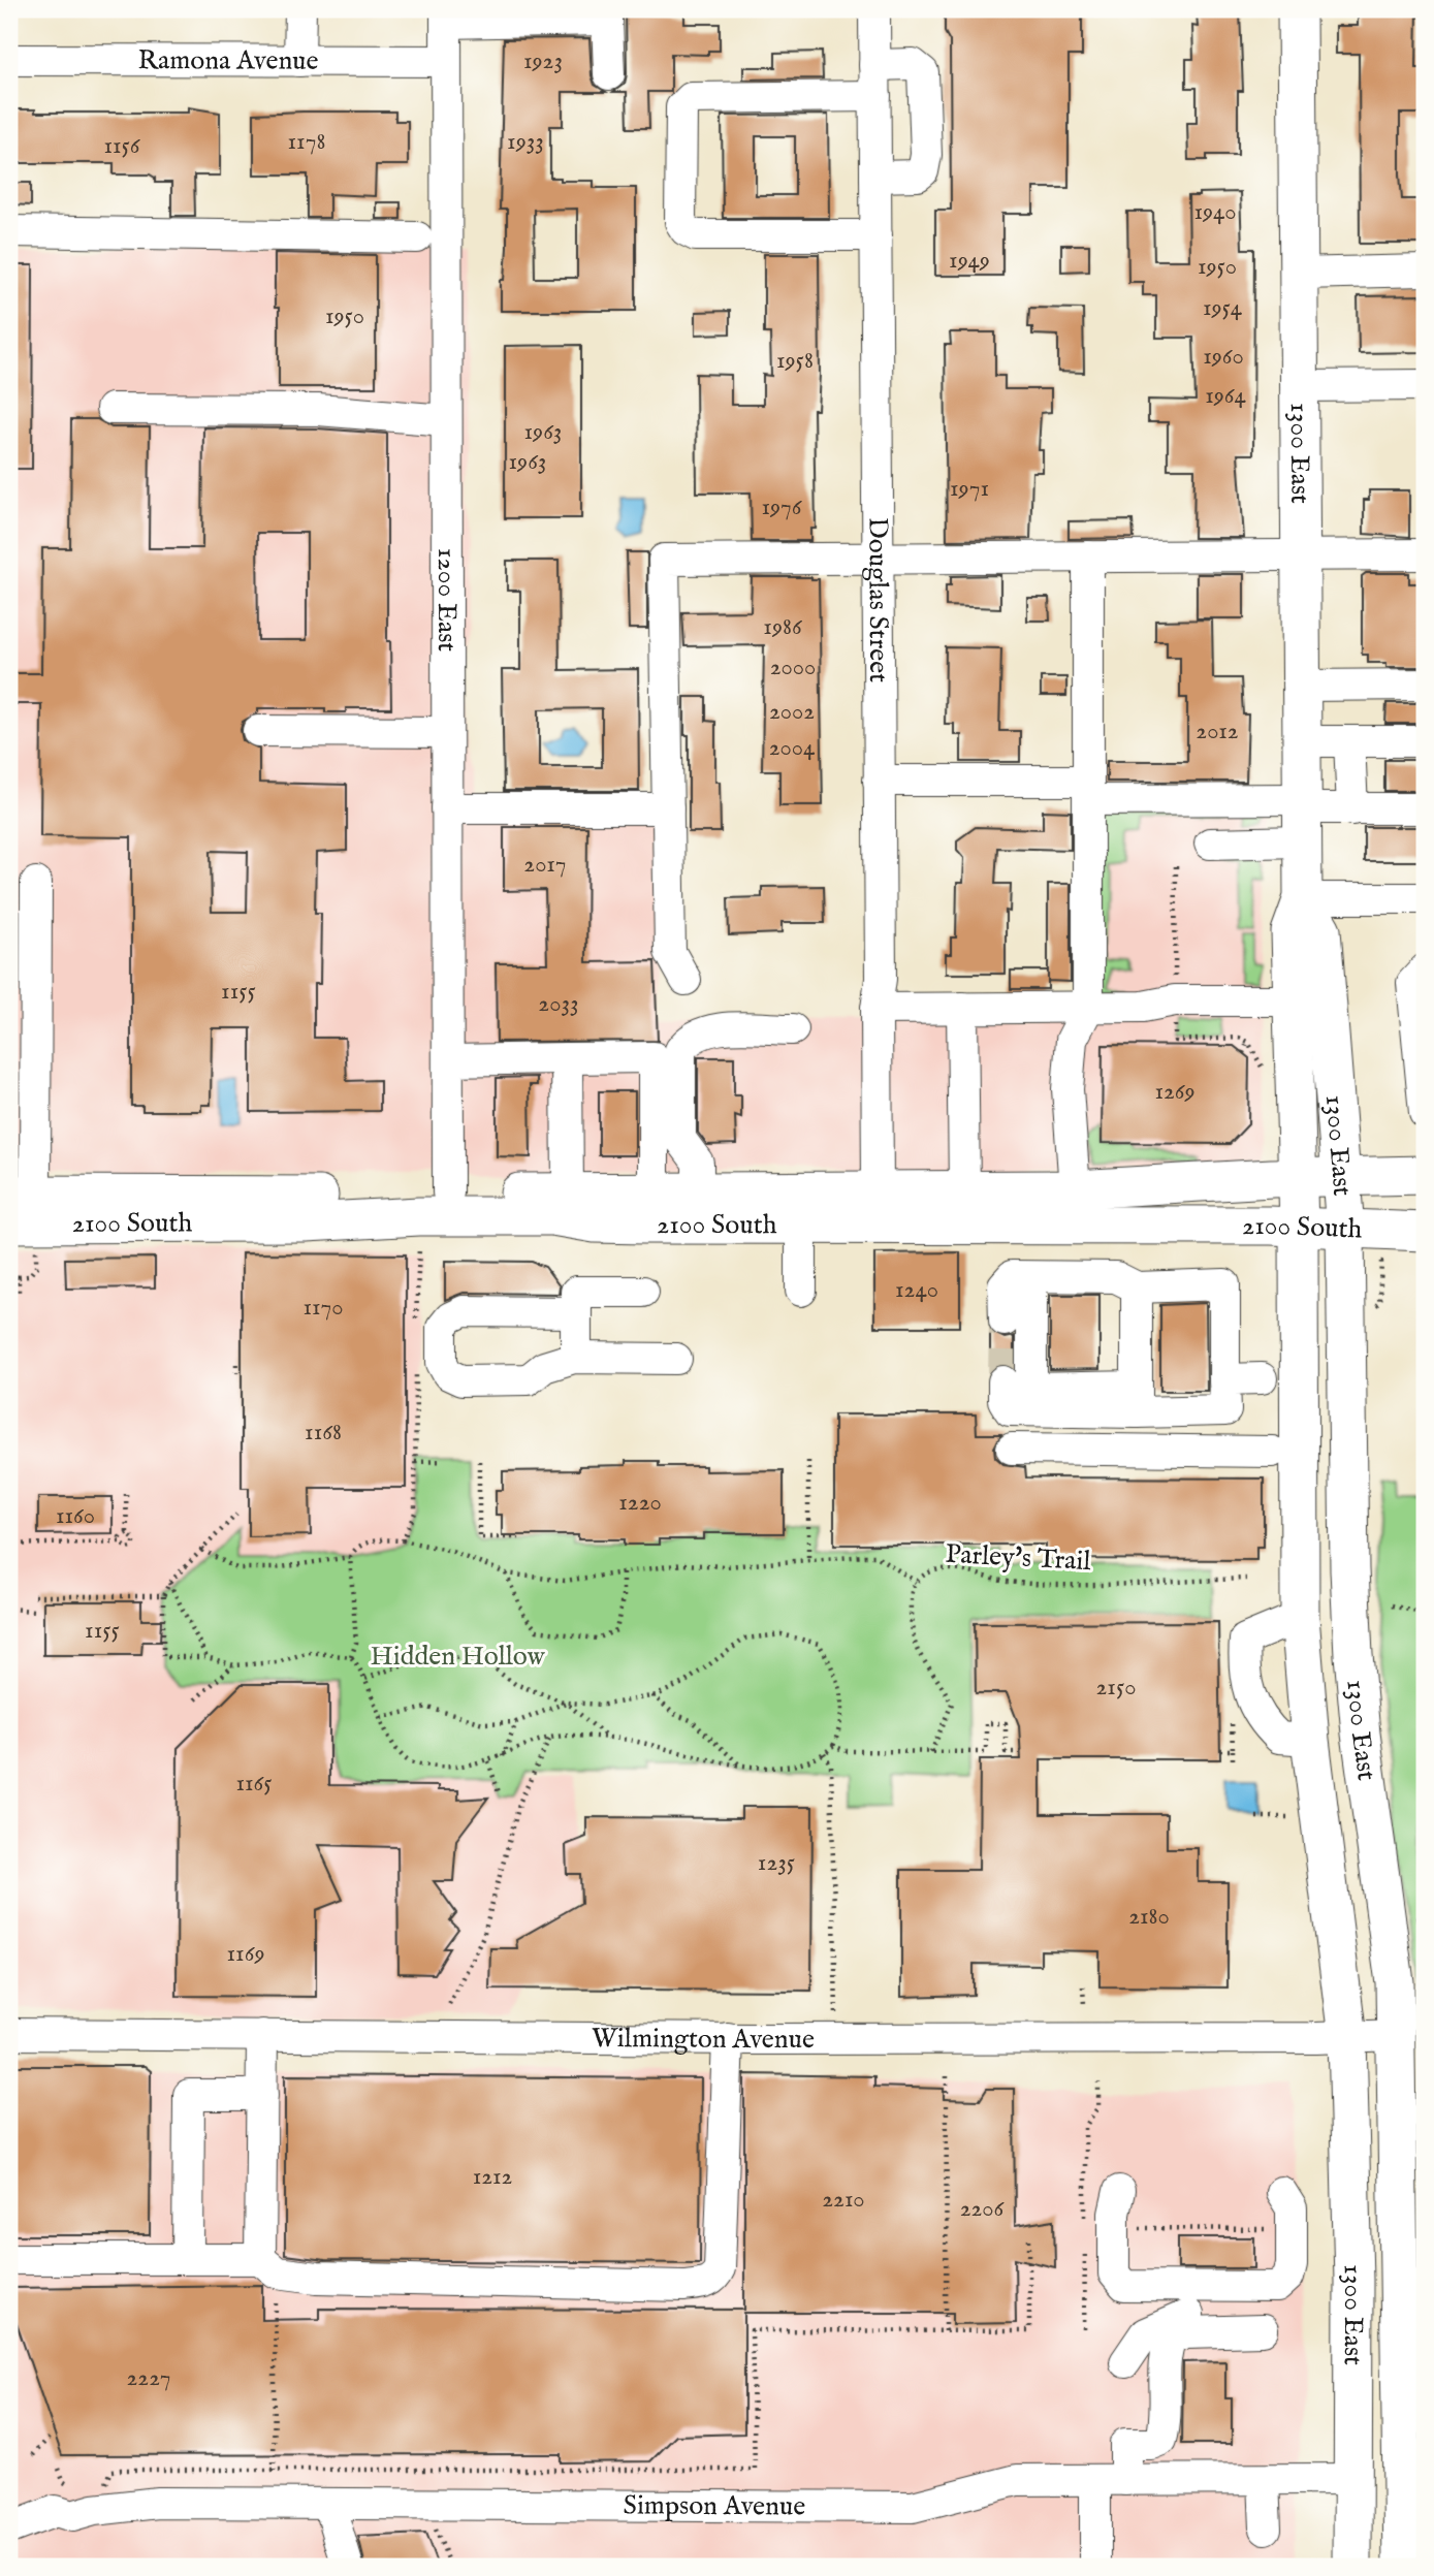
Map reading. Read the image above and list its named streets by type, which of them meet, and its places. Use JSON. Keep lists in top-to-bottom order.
{
  "streets": {
    "main road": ["1300 East", "2100 South"],
    "street": [
      "Ramona Avenue",
      "Douglas Street",
      "1200 East",
      "Wilmington Avenue",
      "Simpson Avenue"
    ],
    "path": ["Parley's Trail"]
  },
  "crossings": [
    ["Ramona Avenue", "1200 East"],
    ["1300 East", "2100 South"],
    ["1300 East", "Wilmington Avenue"],
    ["1300 East", "Simpson Avenue"],
    ["Douglas Street", "2100 South"],
    ["1200 East", "2100 South"]
  ],
  "parks": ["Hidden Hollow"],
  "house_numbers": [
    "1923",
    "1178",
    "1933",
    "1156",
    "1940",
    "1949",
    "1950",
    "1954",
    "1950",
    "1960",
    "1958",
    "1964",
    "1963",
    "1963",
    "1971",
    "1976",
    "1986",
    "2000",
    "2002",
    "2012",
    "2004",
    "2017",
    "1155",
    "2033",
    "1269",
    "1240",
    "1170",
    "1168",
    "1220",
    "1160",
    "1155",
    "2150",
    "1165",
    "1235",
    "2180",
    "1169",
    "1212",
    "2210",
    "2206",
    "2227"
  ]
}
